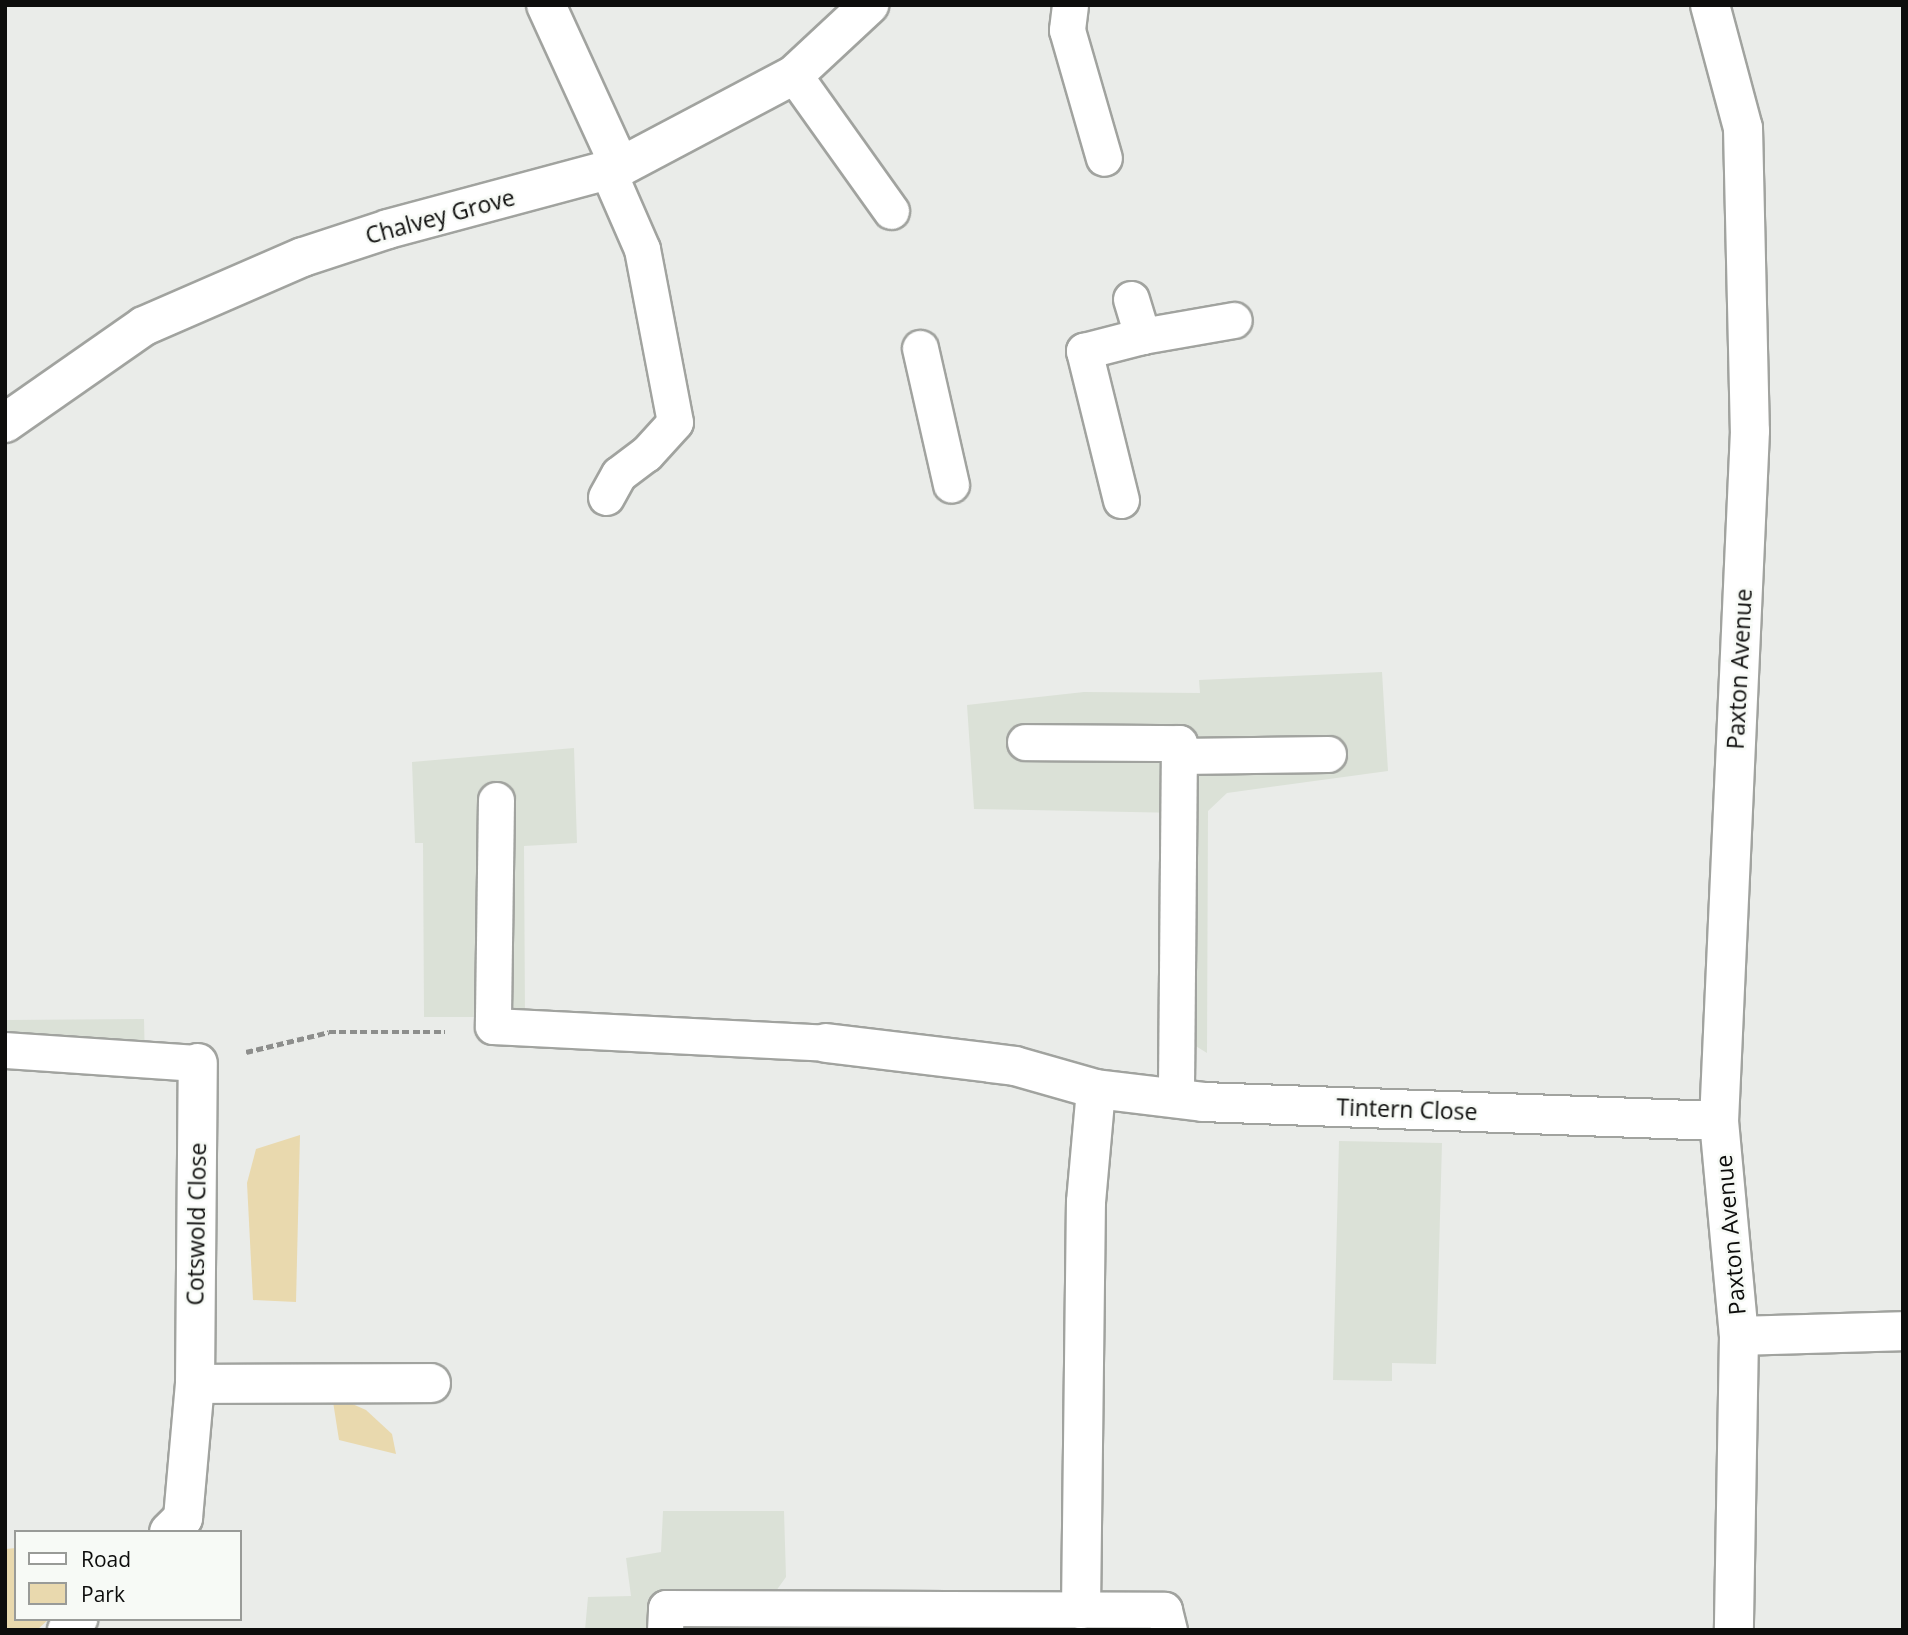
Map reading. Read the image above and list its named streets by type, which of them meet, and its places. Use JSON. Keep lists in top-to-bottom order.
{
  "streets": {
    "street": [
      "Chalvey Grove",
      "Paxton Avenue",
      "Tintern Close",
      "Cotswold Close"
    ]
  },
  "crossings": [
    ["Paxton Avenue", "Tintern Close"]
  ],
  "legend": ["Road", "Park"]
}
